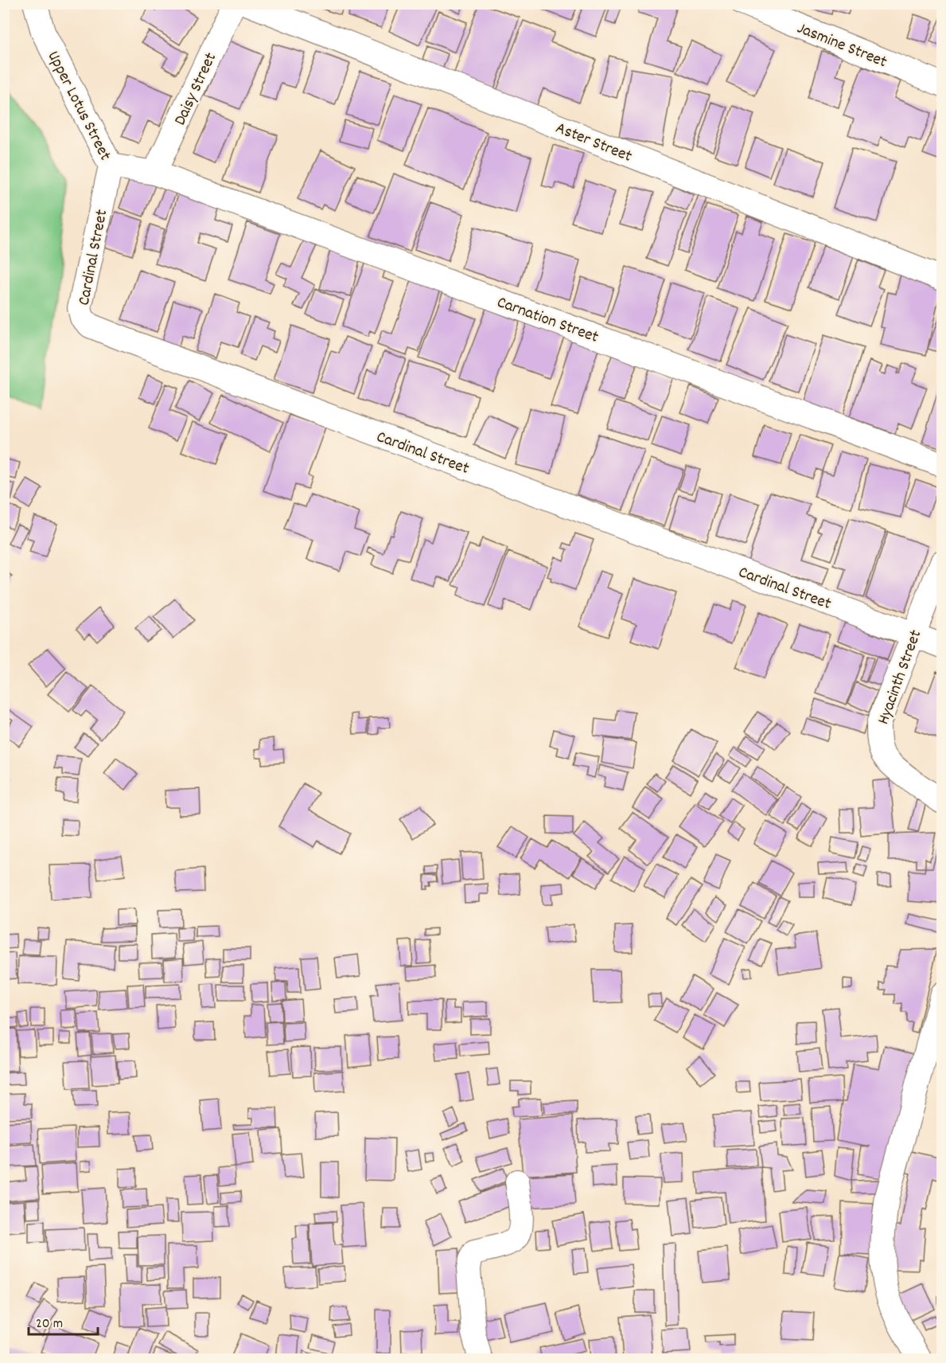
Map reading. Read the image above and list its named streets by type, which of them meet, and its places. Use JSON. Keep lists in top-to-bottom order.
{
  "streets": {
    "street": [
      "Jasmine Street",
      "Daisy Street",
      "Upper Lotus Street",
      "Aster Street",
      "Cardinal Street",
      "Carnation Street",
      "Hyacinth Street"
    ]
  },
  "crossings": [
    ["Daisy Street", "Upper Lotus Street"],
    ["Daisy Street", "Carnation Street"],
    ["Upper Lotus Street", "Cardinal Street"],
    ["Upper Lotus Street", "Carnation Street"],
    ["Cardinal Street", "Hyacinth Street"]
  ],
  "scale_bar": "20 m"
}
